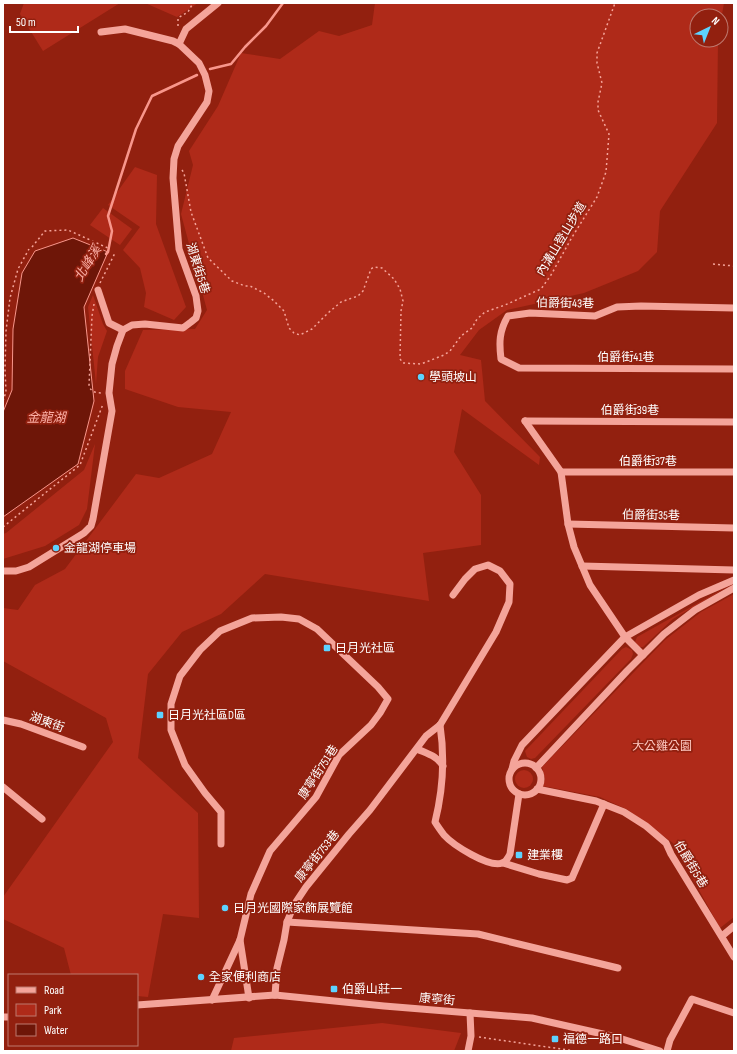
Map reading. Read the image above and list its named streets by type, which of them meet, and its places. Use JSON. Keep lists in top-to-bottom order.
{
  "streets": {
    "street": [
      "湖東街5巷",
      "伯爵街43巷",
      "伯爵街41巷",
      "伯爵街39巷",
      "伯爵街37巷",
      "伯爵街35巷",
      "湖東街",
      "康寧街751巷",
      "康寧街753巷",
      "伯爵街5巷",
      "康寧街"
    ],
    "path": ["內溝山登山步道"]
  },
  "crossings": [
    ["內溝山登山步道", "湖東街5巷"],
    ["伯爵街43巷", "伯爵街41巷"],
    ["伯爵街39巷", "伯爵街37巷"],
    ["康寧街751巷", "康寧街"],
    ["康寧街753巷", "康寧街"]
  ],
  "water": ["北峰溪", "金龍湖"],
  "parks": ["大公雞公園"],
  "places": {
    "other": [
      "學頭坡山",
      "金龍湖停車場",
      "日月光國際家飾展覽館",
      "全家便利商店"
    ],
    "transit": [
      "日月光社區",
      "日月光社區D區",
      "建業樓",
      "伯爵山莊一",
      "福德一路口"
    ]
  },
  "legend": ["Road", "Park", "Water"],
  "scale_bar": "50 m",
  "north": "top right"
}
